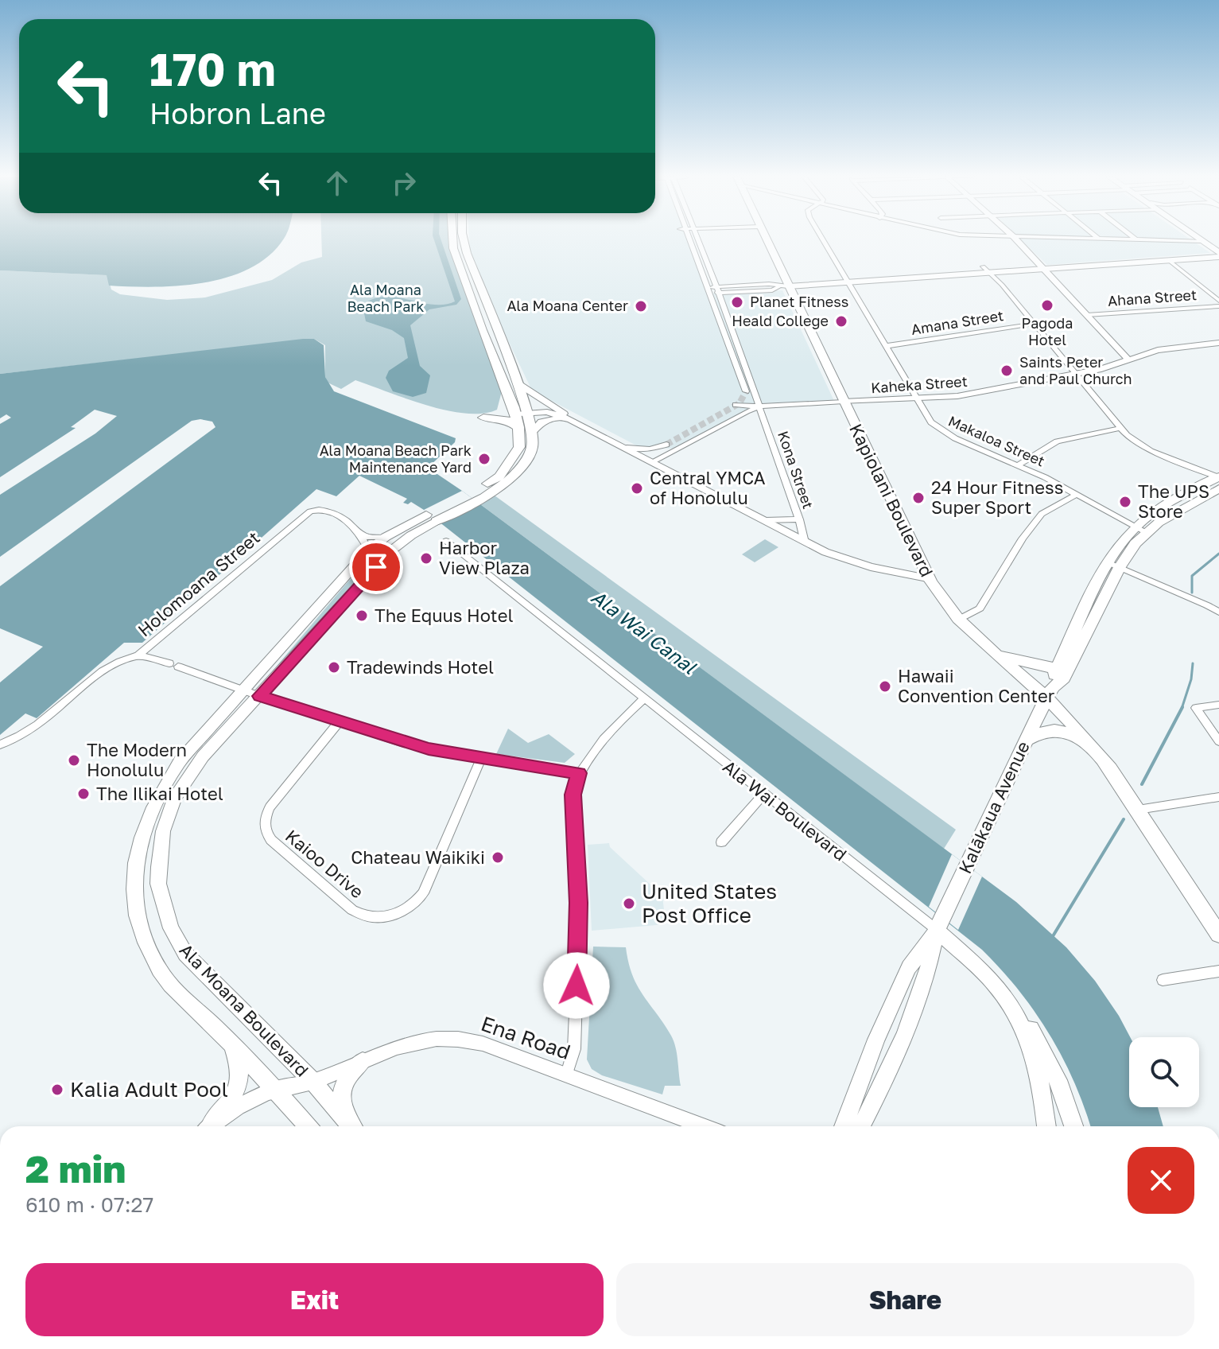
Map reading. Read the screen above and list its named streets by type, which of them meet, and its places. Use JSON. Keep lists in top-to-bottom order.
{
  "streets": {
    "main road": [
      "Kapiolani Boulevard",
      "Kalākaua Avenue",
      "Ala Wai Boulevard",
      "Ala Moana Boulevard"
    ],
    "street": [
      "Ahana Street",
      "Amana Street",
      "Kaheka Street",
      "Makaloa Street",
      "Kona Street",
      "Holomoana Street",
      "Kaioo Drive",
      "Ena Road"
    ]
  },
  "crossings": [
    ["Amana Street", "Makaloa Street"],
    ["Kaheka Street", "Makaloa Street"],
    ["Kaheka Street", "Kapiolani Boulevard"],
    ["Makaloa Street", "Kalākaua Avenue"],
    ["Kapiolani Boulevard", "Kalākaua Avenue"],
    ["Holomoana Street", "Ala Moana Boulevard"],
    ["Kalākaua Avenue", "Ala Wai Boulevard"],
    ["Ala Moana Boulevard", "Ena Road"]
  ],
  "water": ["Ala Wai Canal"],
  "parks": ["Ala Moana Beach Park"],
  "places": [
    "Planet Fitness",
    "Pagoda Hotel",
    "Ala Moana Center",
    "Heald College",
    "Saints Peter and Paul Church",
    "Ala Moana Beach Park Maintenance Yard",
    "Central YMCA of Honolulu",
    "24 Hour Fitness Super Sport",
    "The UPS Store",
    "Harbor View Plaza",
    "The Equus Hotel",
    "Tradewinds Hotel",
    "Hawaii Convention Center",
    "The Modern Honolulu",
    "The Ilikai Hotel",
    "Chateau Waikiki",
    "United States Post Office",
    "Kalia Adult Pool"
  ],
  "page": {
    "turn": ["170 m", "Hobron Lane"],
    "heading": ["2 min", "610 m · 07:27"],
    "buttons": ["Exit", "Share"]
  }
}
